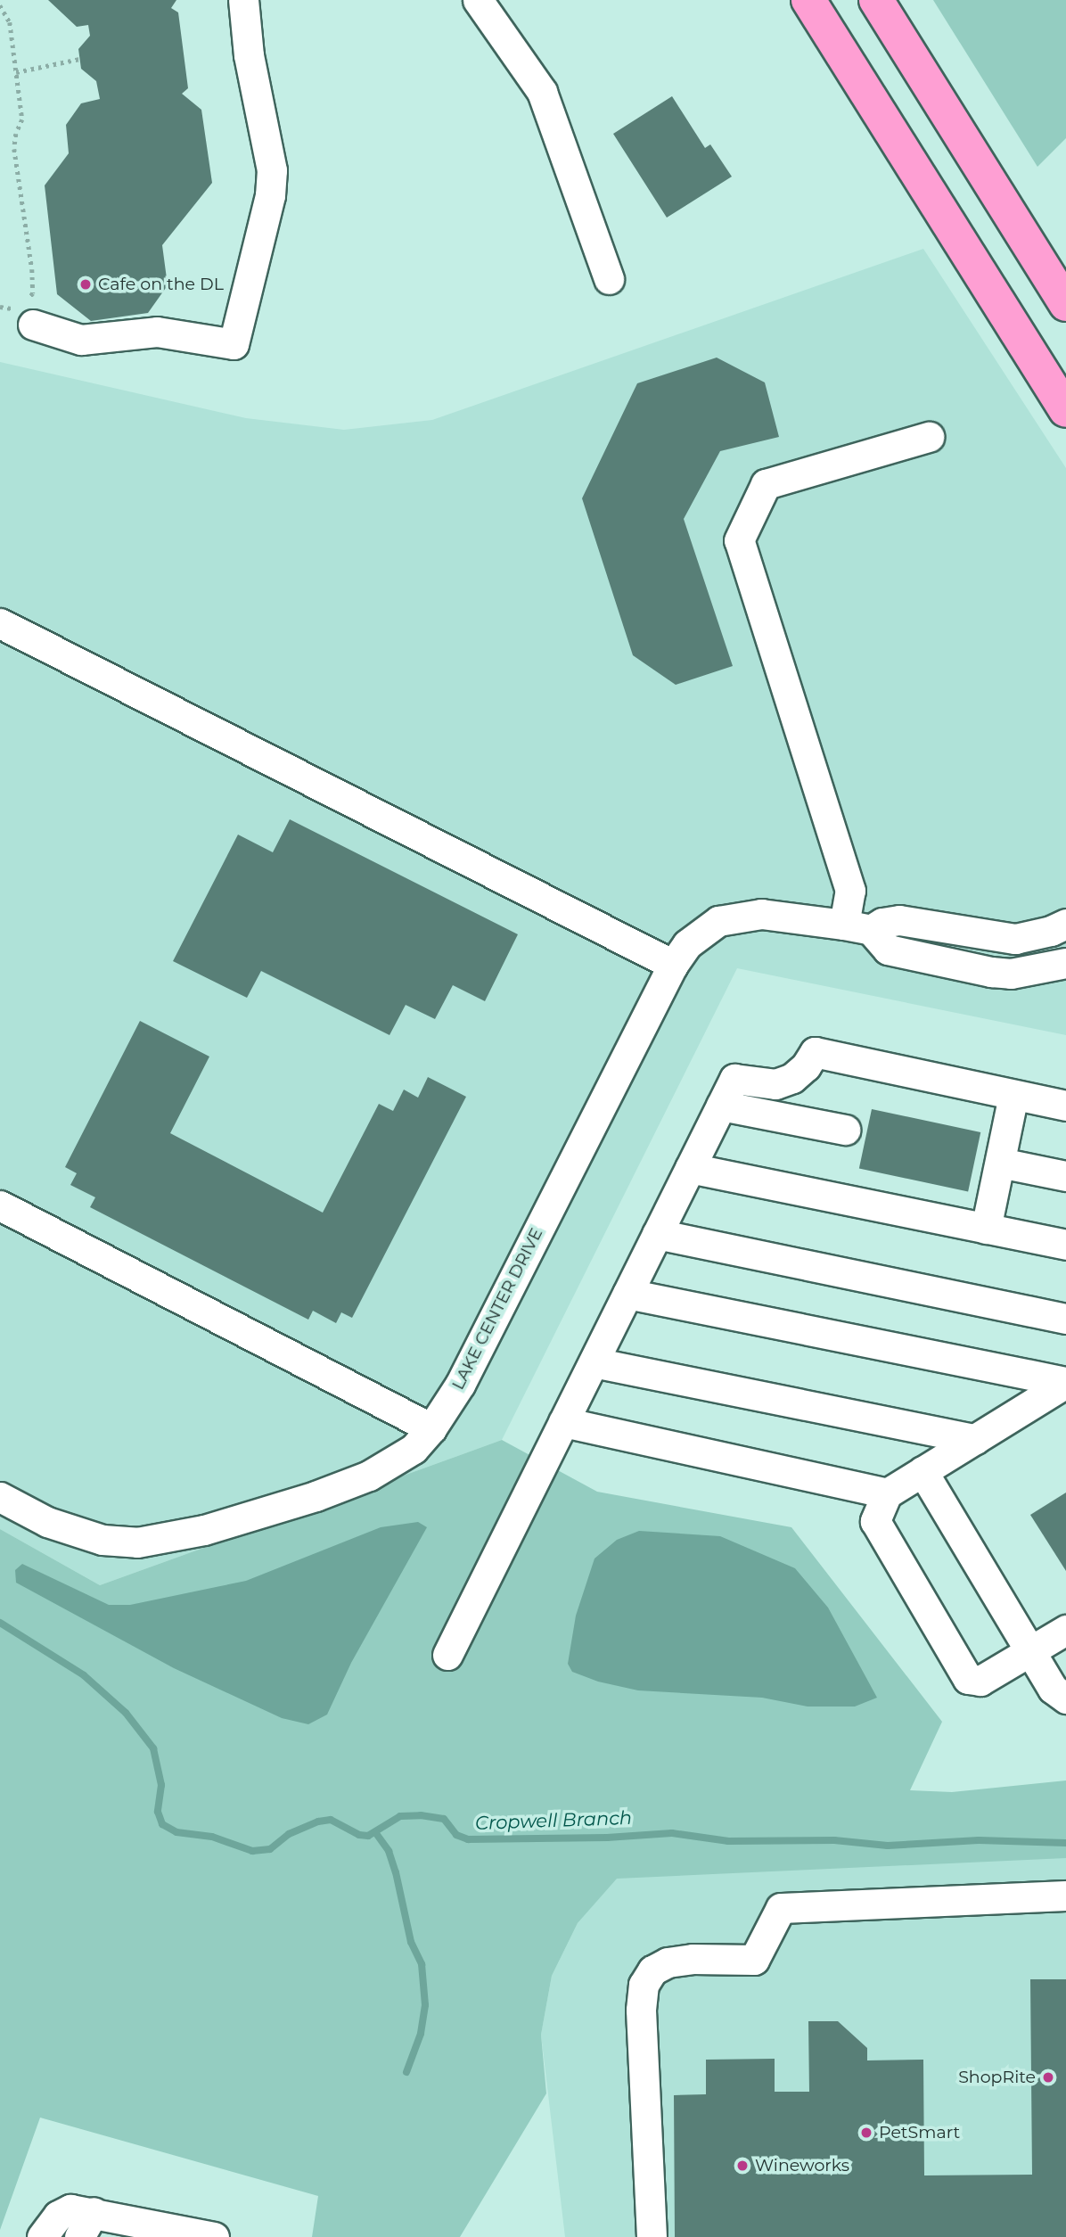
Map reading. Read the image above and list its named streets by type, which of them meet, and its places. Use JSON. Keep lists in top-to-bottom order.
{
  "streets": {
    "lane": ["LAKE CENTER DRIVE"]
  },
  "water": ["Cropwell Branch"],
  "places": [
    "Cafe on the DL",
    "ShopRite",
    "PetSmart",
    "Wineworks"
  ]
}
